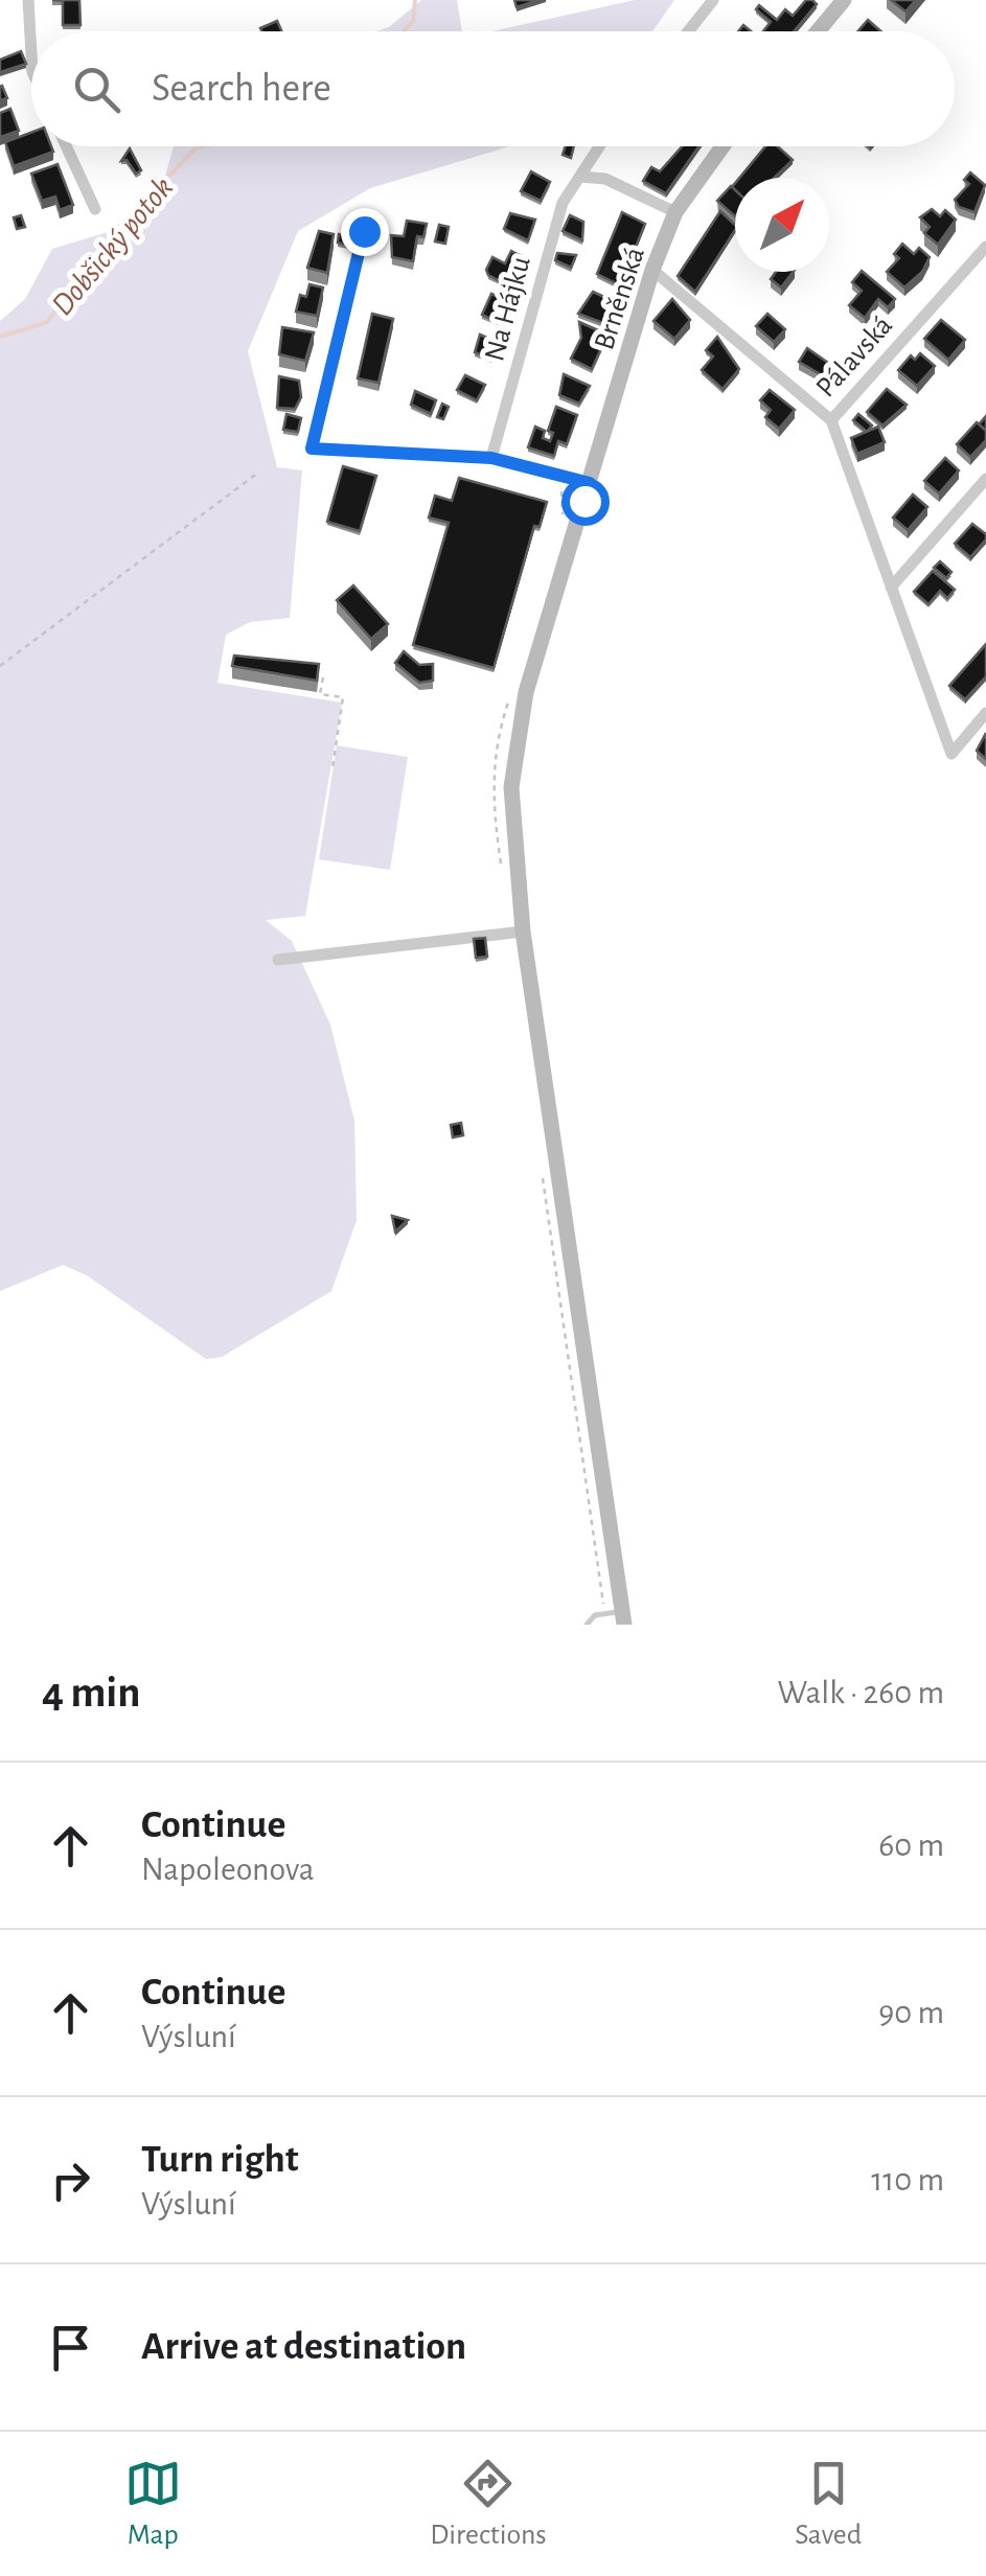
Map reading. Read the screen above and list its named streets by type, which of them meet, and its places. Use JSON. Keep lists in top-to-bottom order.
{
  "streets": {
    "main road": ["Brněnská"],
    "street": ["Na Hájku", "Pálavská"]
  },
  "crossings": [
    ["Brněnská", "Pálavská"]
  ],
  "water": ["Dobšický potok"],
  "north": "top right",
  "page": {
    "search": "Search here",
    "heading": ["4 min", "Walk · 260 m"],
    "list": [
      ["Continue", "Napoleonova", "60 m"],
      ["Continue", "Výsluní", "90 m"],
      ["Turn right", "Výsluní", "110 m"],
      "Arrive at destination"
    ],
    "nav": ["Map", "Directions", "Saved"]
  }
}
